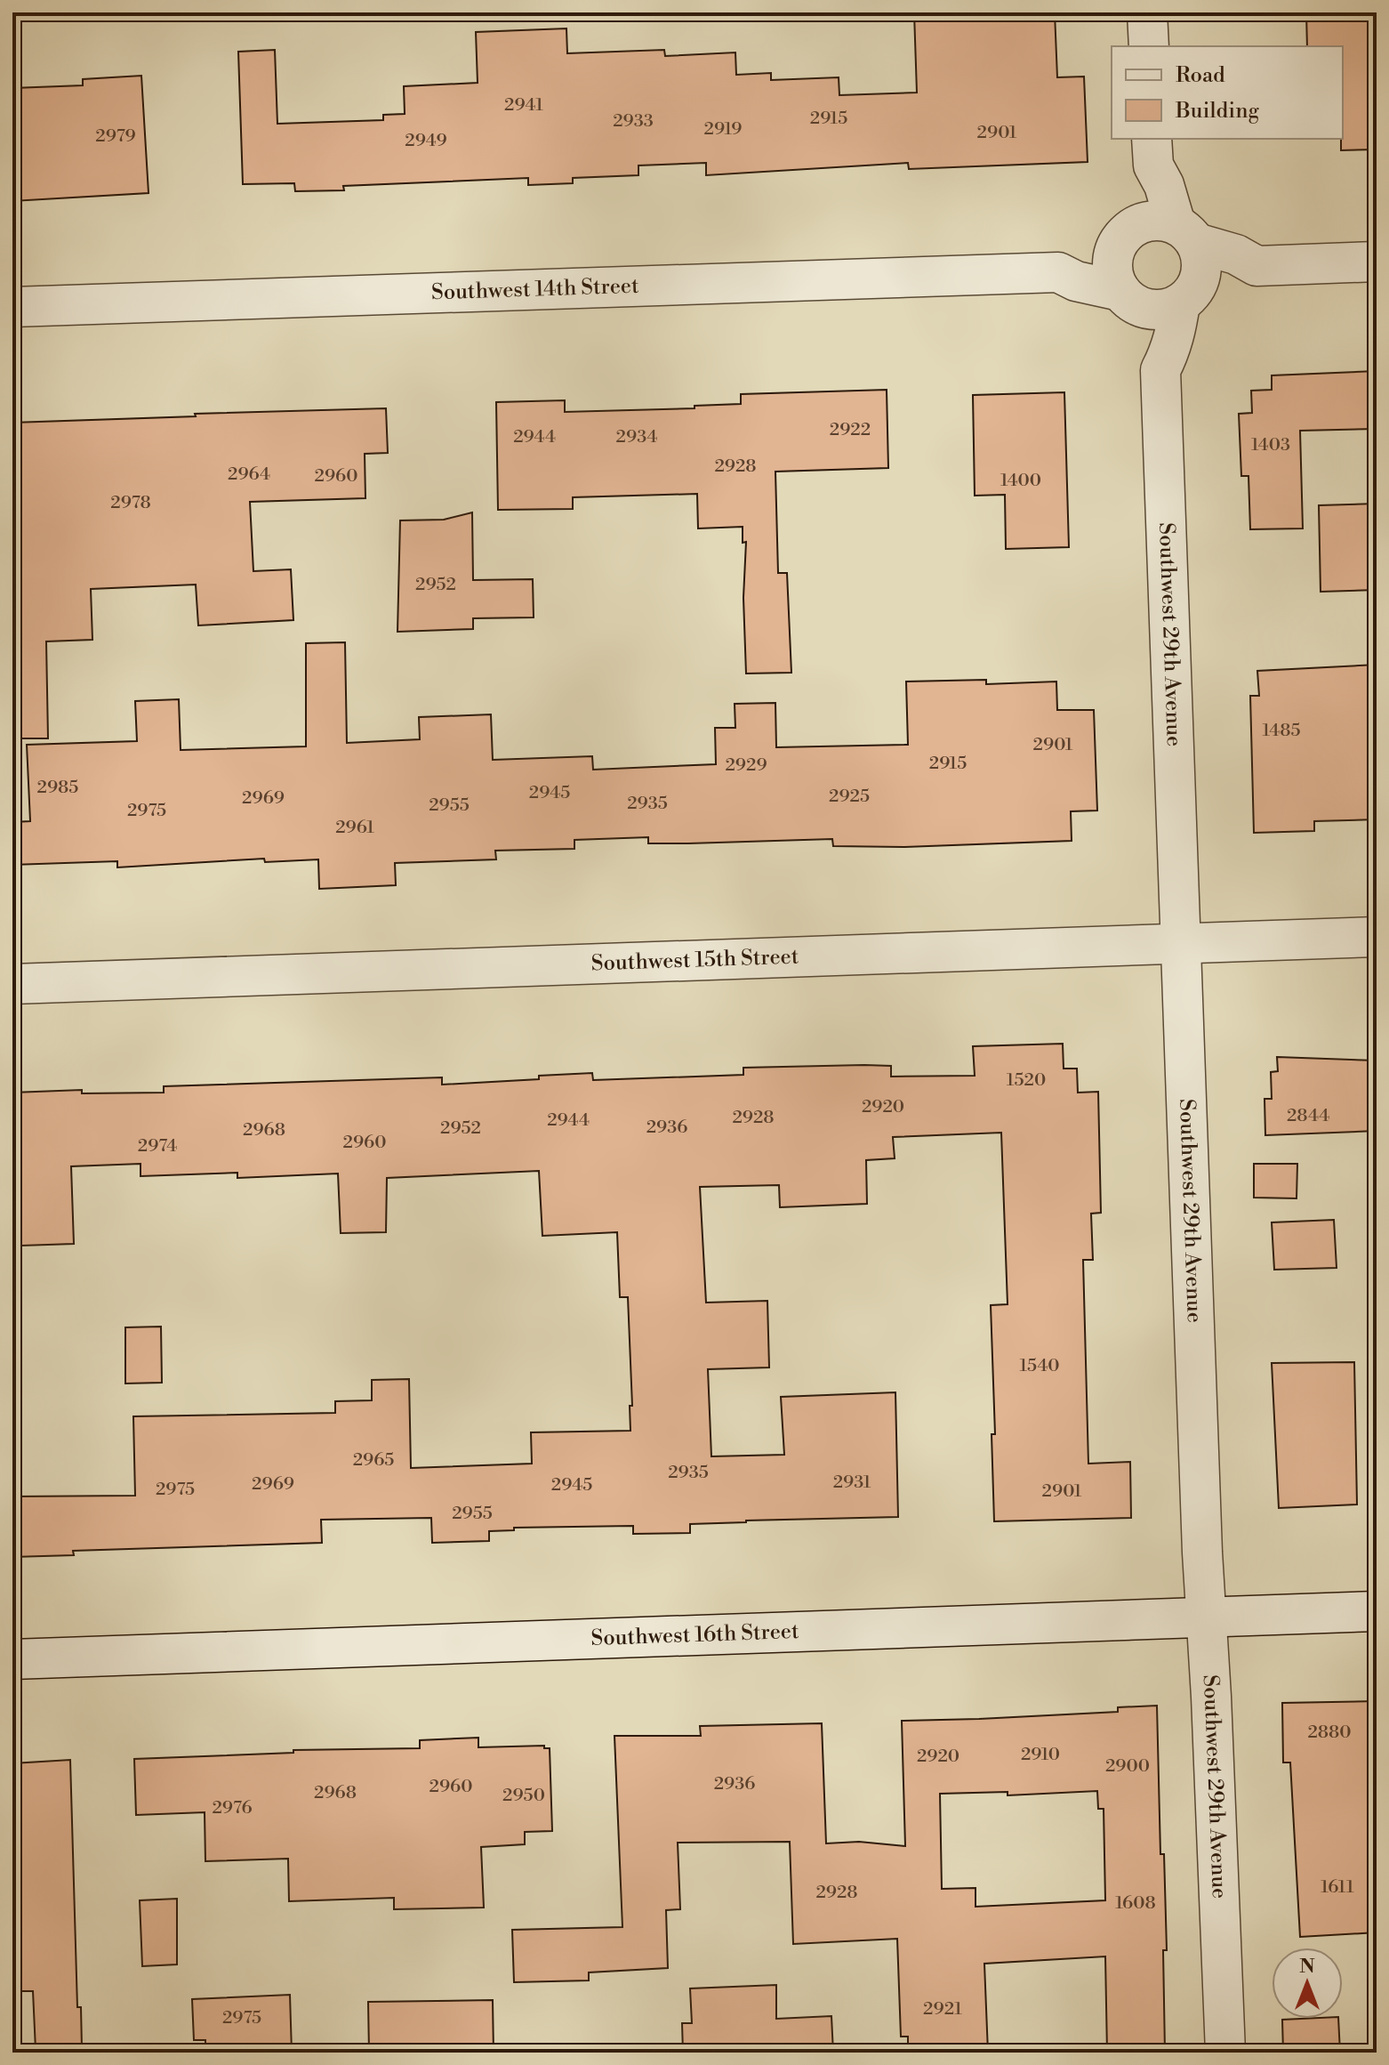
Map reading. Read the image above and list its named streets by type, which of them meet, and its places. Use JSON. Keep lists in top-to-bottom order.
{
  "streets": {
    "street": [
      "Southwest 14th Street",
      "Southwest 29th Avenue",
      "Southwest 15th Street",
      "Southwest 16th Street"
    ]
  },
  "crossings": [
    ["Southwest 14th Street", "Southwest 29th Avenue"],
    ["Southwest 29th Avenue", "Southwest 15th Street"],
    ["Southwest 29th Avenue", "Southwest 16th Street"]
  ],
  "house_numbers": [
    "2941",
    "2915",
    "2933",
    "2919",
    "2901",
    "2979",
    "2949",
    "2922",
    "2944",
    "2934",
    "1403",
    "2928",
    "2964",
    "2960",
    "1400",
    "2978",
    "2952",
    "1485",
    "2901",
    "2915",
    "2929",
    "2985",
    "2945",
    "2925",
    "2969",
    "2935",
    "2955",
    "2975",
    "2961",
    "1520",
    "2920",
    "2844",
    "2928",
    "2944",
    "2936",
    "2952",
    "2968",
    "2960",
    "2974",
    "1540",
    "2965",
    "2935",
    "2931",
    "2969",
    "2945",
    "2975",
    "2901",
    "2955",
    "2880",
    "2910",
    "2920",
    "2900",
    "2936",
    "2960",
    "2968",
    "2950",
    "2976",
    "1611",
    "2928",
    "1608",
    "2921",
    "2975"
  ],
  "legend": ["Road", "Building"],
  "north": "top"
}
